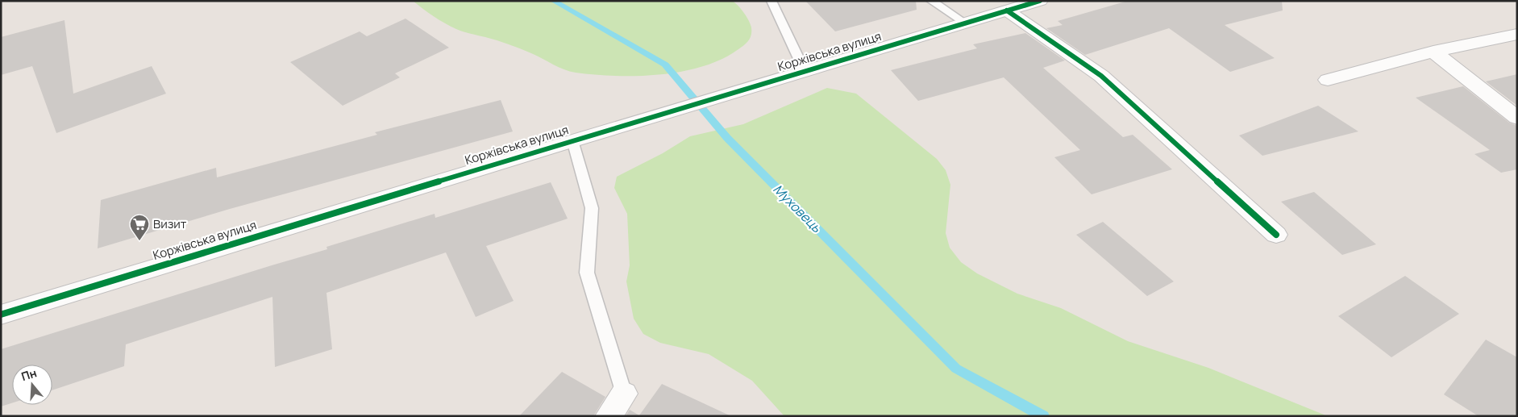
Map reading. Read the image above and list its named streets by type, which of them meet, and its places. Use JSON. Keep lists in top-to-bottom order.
{
  "streets": {
    "street": ["Коржівська вулиця"]
  },
  "water": ["Муховець"],
  "places": {
    "supermarket": ["Визит"]
  },
  "north": "top"
}
